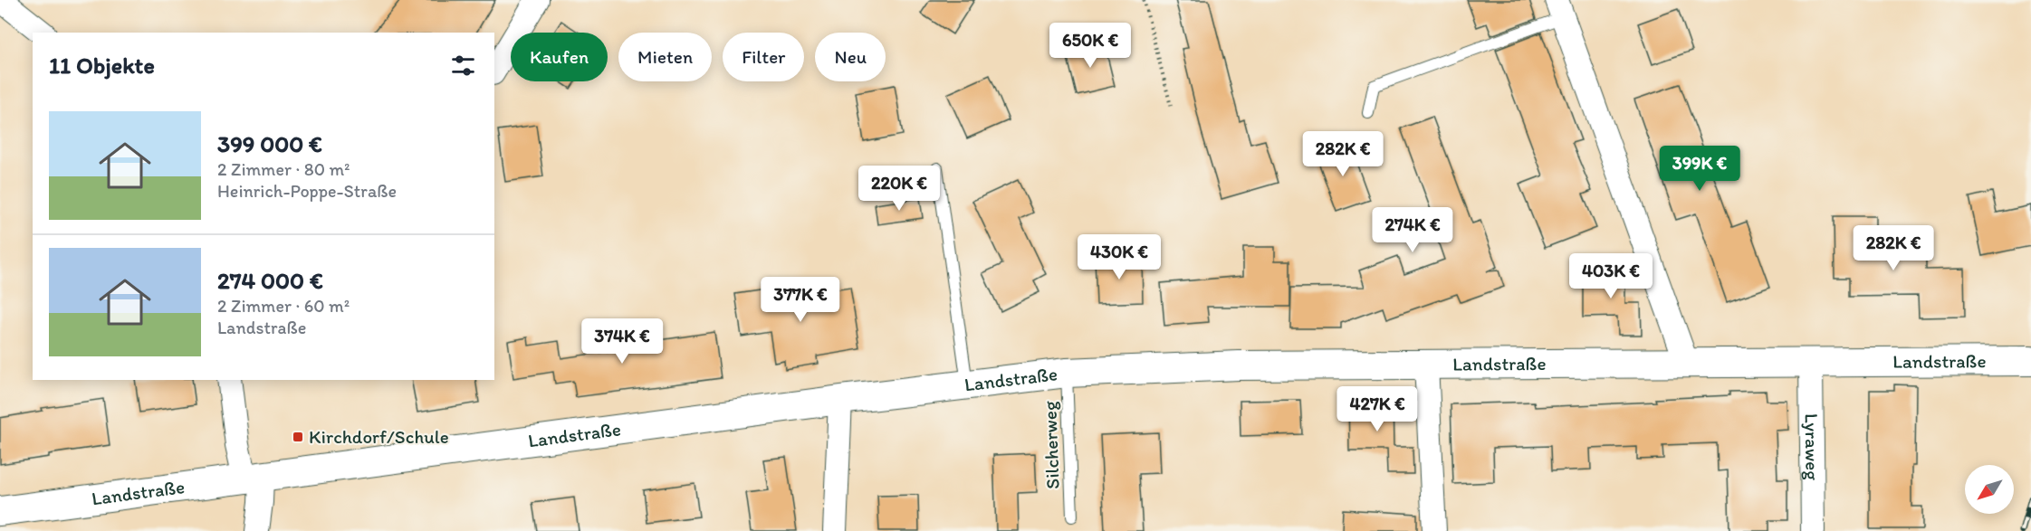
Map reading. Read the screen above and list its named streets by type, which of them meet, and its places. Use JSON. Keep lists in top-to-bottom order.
{
  "streets": {
    "street": ["Landstraße", "Lyraweg"],
    "lane": ["Silcherweg"]
  },
  "crossings": [
    ["Landstraße", "Silcherweg"],
    ["Landstraße", "Lyraweg"]
  ],
  "places": {
    "transit": ["Kirchdorf/Schule"]
  },
  "north": "bottom left",
  "page": {
    "price": [
      "650K €",
      "282K €",
      "399K €",
      "220K €",
      "274K €",
      "282K €",
      "430K €",
      "403K €",
      "377K €",
      "374K €",
      "427K €"
    ],
    "chip": [
      "Kaufen",
      "Mieten",
      "Filter",
      "Neu"
    ],
    "heading": "11 Objekte",
    "list": [
      {
        "name": "399 000 €",
        "note": "2 Zimmer · 80 m² · Heinrich-Poppe-Straße"
      },
      {
        "name": "274 000 €",
        "note": "2 Zimmer · 60 m² · Landstraße"
      }
    ]
  }
}
